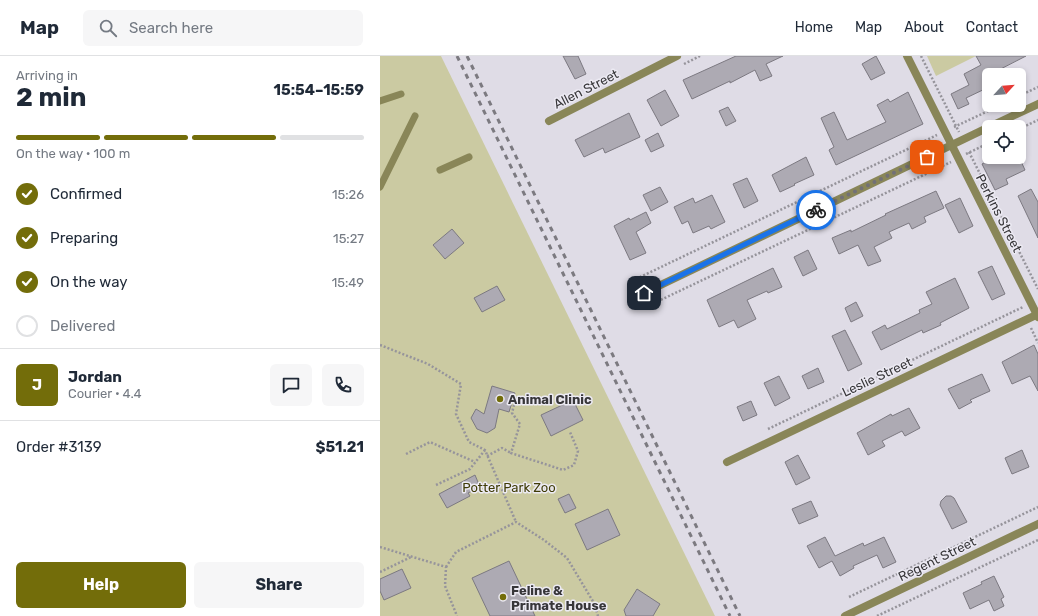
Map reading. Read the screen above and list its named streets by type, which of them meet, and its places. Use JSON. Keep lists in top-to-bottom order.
{
  "streets": {
    "street": [
      "Allen Street",
      "Perkins Street",
      "Leslie Street",
      "Regent Street"
    ]
  },
  "crossings": [
    ["Perkins Street", "Leslie Street"]
  ],
  "parks": ["Potter Park Zoo"],
  "places": ["Animal Clinic", "Feline & Primate House"],
  "north": "top right",
  "page": {
    "header": "Map",
    "search": "Search here",
    "nav": [
      "Home",
      "Map",
      "About",
      "Contact"
    ],
    "heading": ["2 min", "Arriving in", "15:54–15:59"],
    "panel": [
      "Jordan",
      "Courier · 4.4",
      "Order #3139",
      "$51.21"
    ],
    "bar": "On the way · 100 m",
    "list": [
      ["Confirmed", "15:26"],
      ["Preparing", "15:27"],
      ["On the way", "15:49"],
      "Delivered"
    ],
    "round": "J",
    "buttons": ["Help", "Share"]
  }
}
